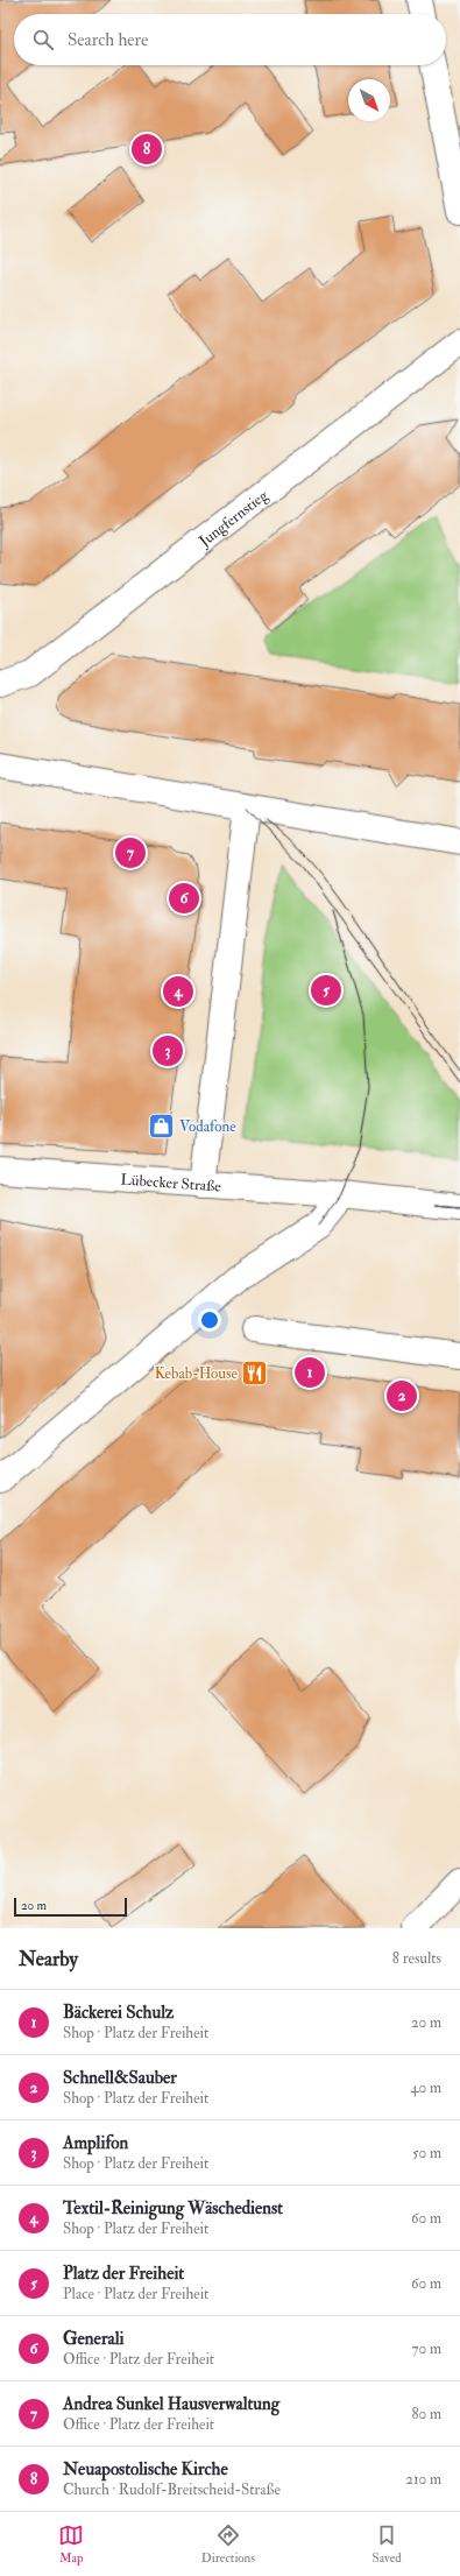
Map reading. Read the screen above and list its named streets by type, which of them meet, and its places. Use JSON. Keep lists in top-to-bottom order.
{
  "streets": {
    "street": ["Jungfernstieg", "Lübecker Straße"]
  },
  "places": {
    "shop": ["Vodafone"],
    "restaurant": ["Kebab-House"]
  },
  "scale_bar": "20 m",
  "north": "bottom right",
  "page": {
    "search": "Search here",
    "pins": [
      "8",
      "7",
      "6",
      "5",
      "4",
      "3",
      "1",
      "2"
    ],
    "scale": "20 m",
    "heading": ["Nearby", "8 results"],
    "list": [
      {
        "mark": "1",
        "name": "Bäckerei Schulz",
        "note": "Shop · Platz der Freiheit",
        "value": "20 m"
      },
      {
        "mark": "2",
        "name": "Schnell&Sauber",
        "note": "Shop · Platz der Freiheit",
        "value": "40 m"
      },
      {
        "mark": "3",
        "name": "Amplifon",
        "note": "Shop · Platz der Freiheit",
        "value": "50 m"
      },
      {
        "mark": "4",
        "name": "Textil-Reinigung Wäschedienst",
        "note": "Shop · Platz der Freiheit",
        "value": "60 m"
      },
      {
        "mark": "5",
        "name": "Platz der Freiheit",
        "note": "Place · Platz der Freiheit",
        "value": "60 m"
      },
      {
        "mark": "6",
        "name": "Generali",
        "note": "Office · Platz der Freiheit",
        "value": "70 m"
      },
      {
        "mark": "7",
        "name": "Andrea Sunkel Hausverwaltung",
        "note": "Office · Platz der Freiheit",
        "value": "80 m"
      },
      {
        "mark": "8",
        "name": "Neuapostolische Kirche",
        "note": "Church · Rudolf-Breitscheid-Straße",
        "value": "210 m"
      }
    ],
    "nav": ["Map", "Directions", "Saved"]
  }
}
